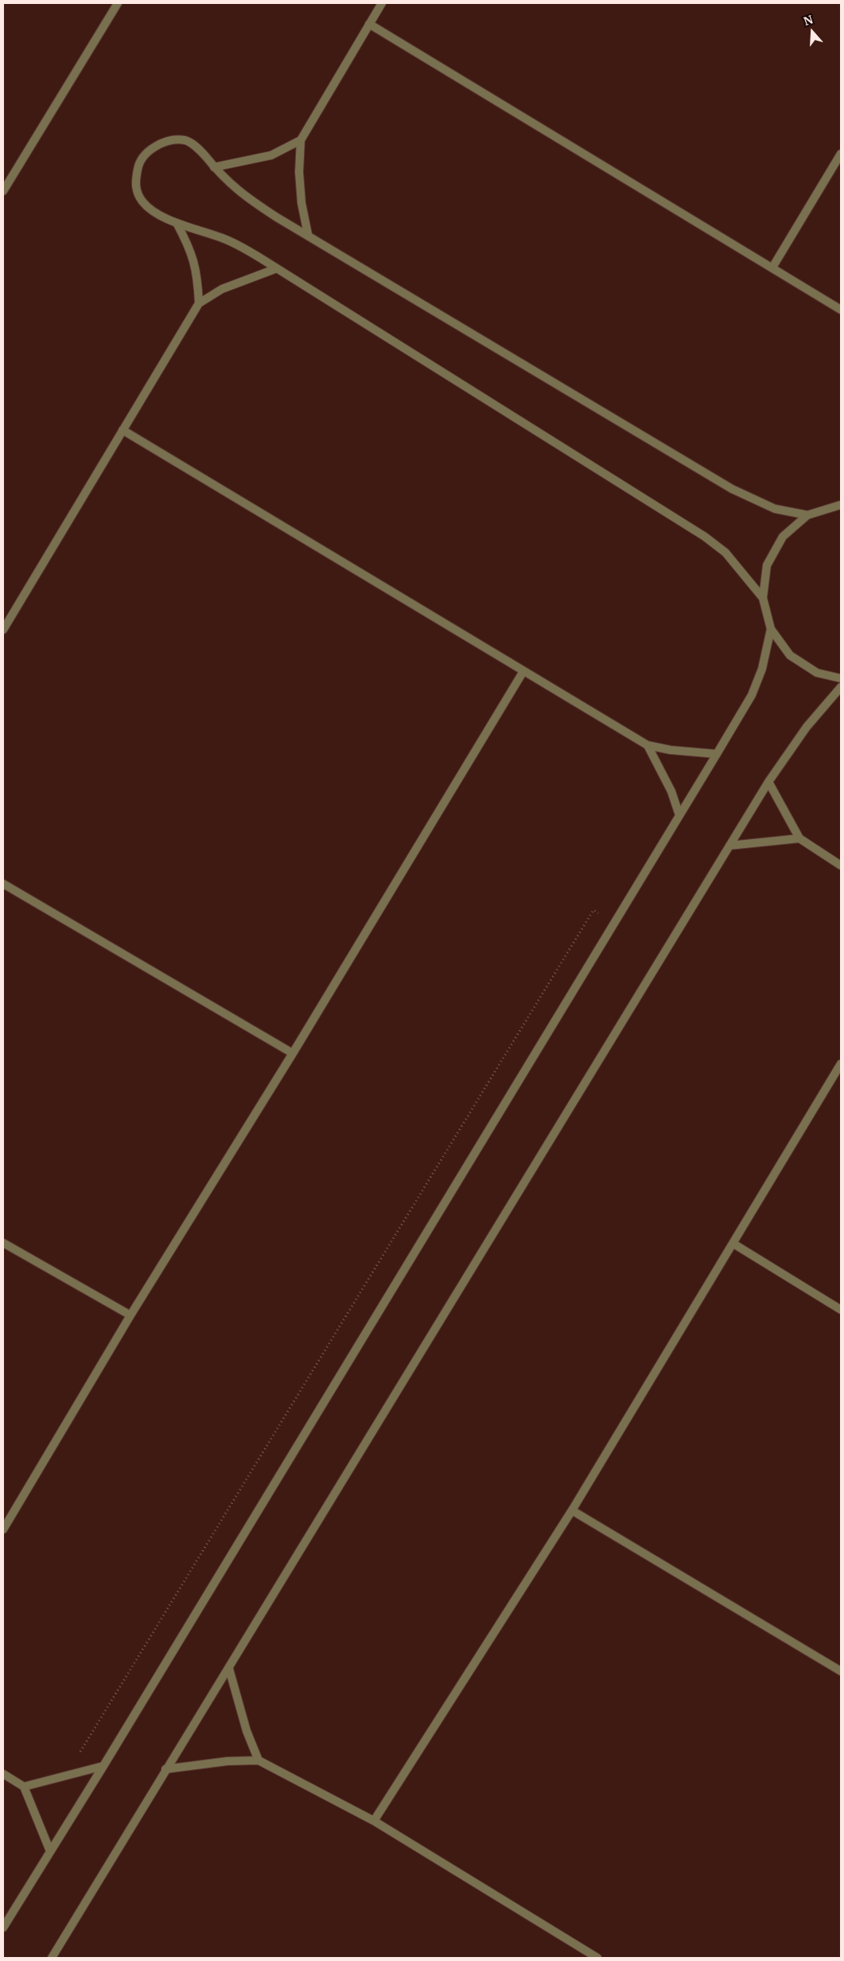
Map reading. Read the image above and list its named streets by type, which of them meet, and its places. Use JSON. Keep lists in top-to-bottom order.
{
  "north": "top"
}
